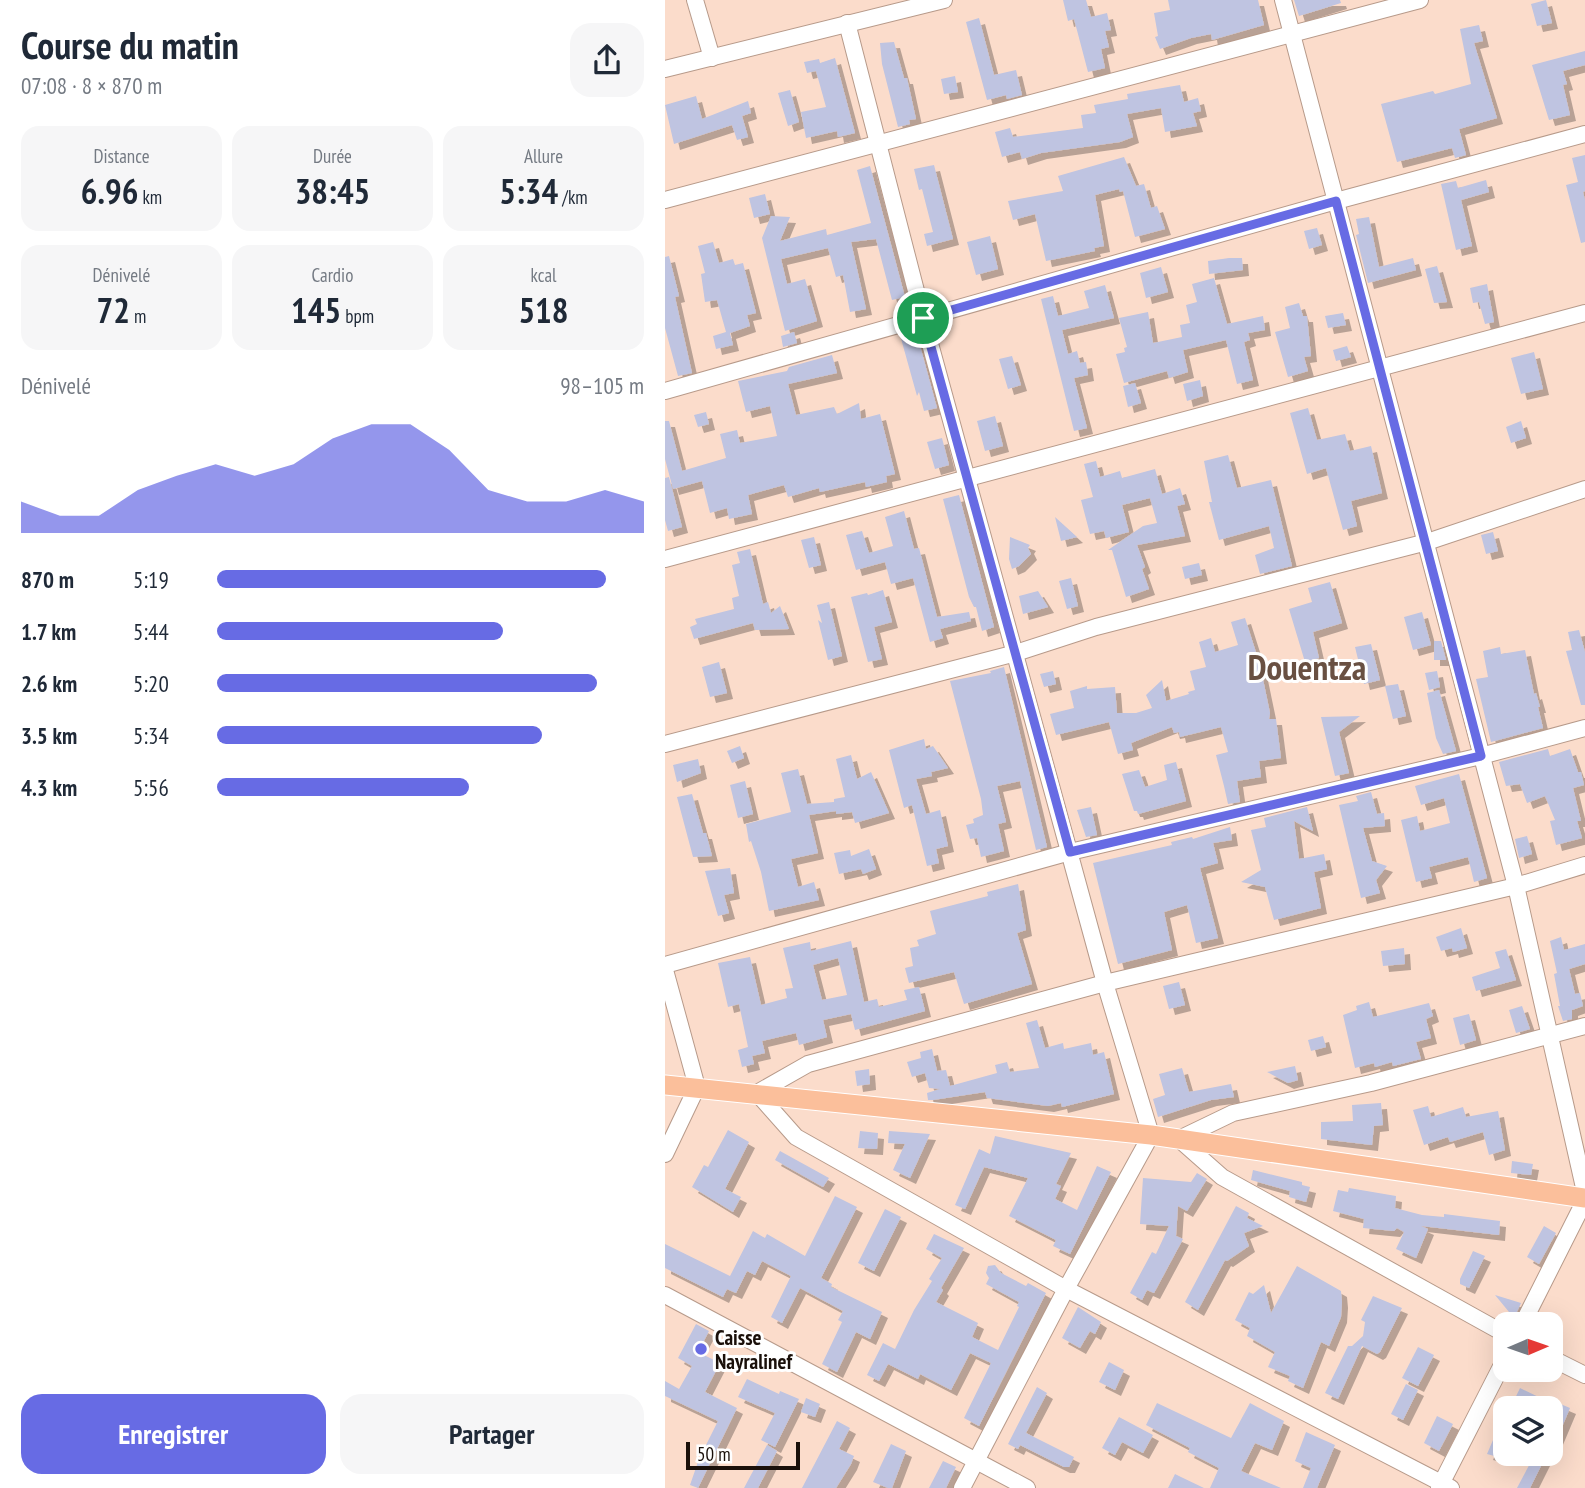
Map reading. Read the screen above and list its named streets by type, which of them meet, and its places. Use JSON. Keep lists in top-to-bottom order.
{
  "districts": ["Douentza"],
  "places": ["Caisse Nayralinef"],
  "scale_bar": "50 m",
  "north": "right",
  "page": {
    "heading": ["Course du matin", "07:08 · 8 × 870 m"],
    "stats": [
      ["Distance", "6.96 km"],
      ["Durée", "38:45"],
      ["Allure", "5:34 /km"],
      ["Dénivelé", "72 m"],
      ["Cardio", "145 bpm"],
      ["kcal", "518"]
    ],
    "chart": ["Dénivelé", "98–105 m"],
    "list": [
      {
        "name": "870 m",
        "note": "5:19"
      },
      {
        "name": "1.7 km",
        "note": "5:44"
      },
      {
        "name": "2.6 km",
        "note": "5:20"
      },
      {
        "name": "3.5 km",
        "note": "5:34"
      },
      {
        "name": "4.3 km",
        "note": "5:56"
      }
    ],
    "buttons": ["Enregistrer", "Partager"],
    "scale": "50 m"
  }
}
